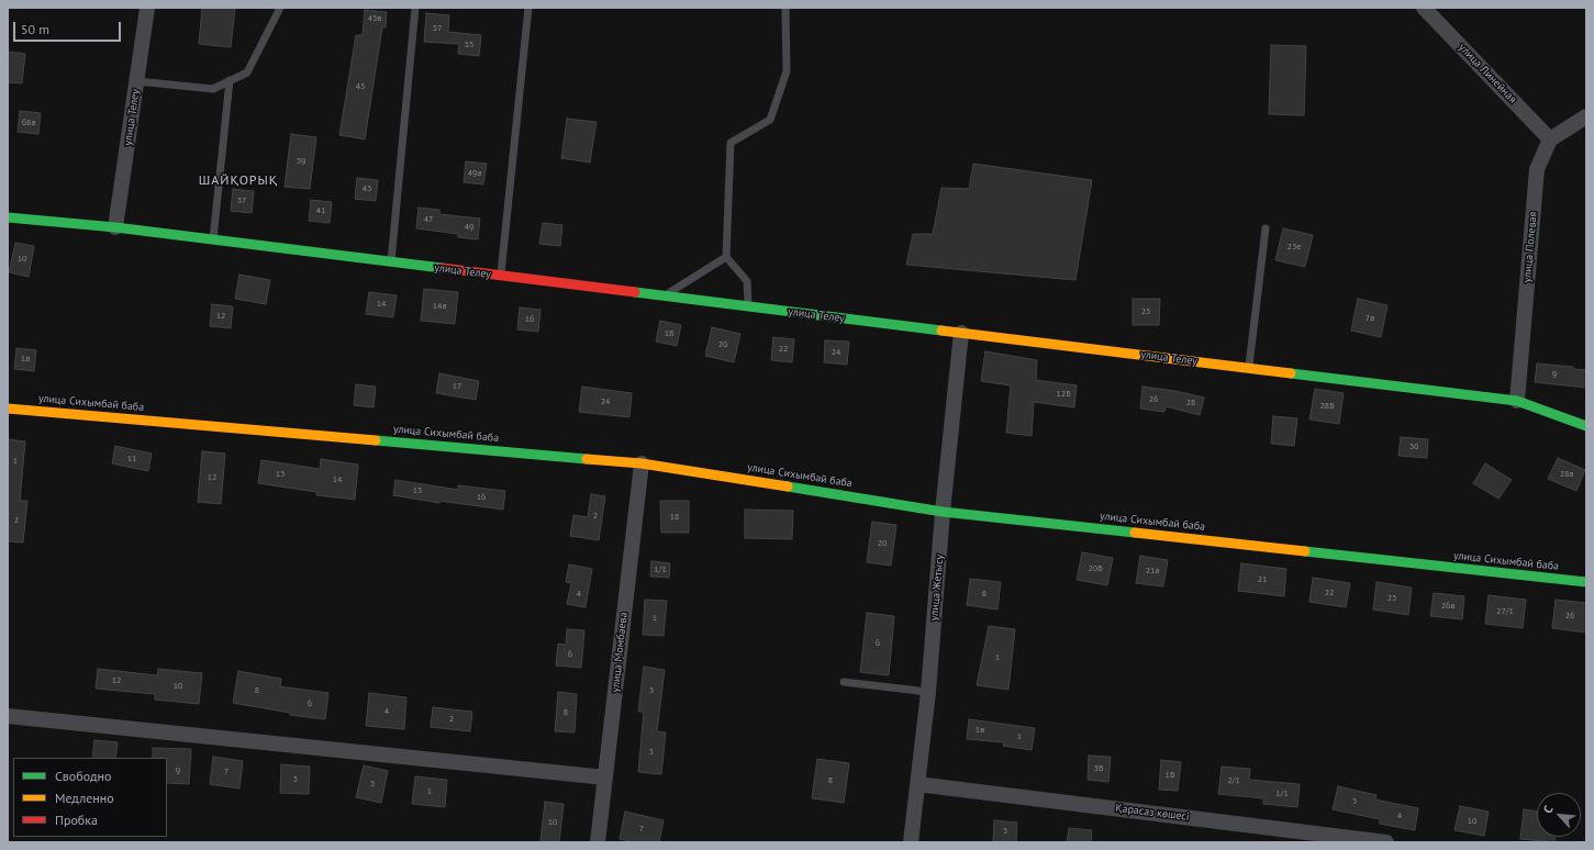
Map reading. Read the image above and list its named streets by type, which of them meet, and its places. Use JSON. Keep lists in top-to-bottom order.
{
  "streets": {
    "street": [
      "улица Линейная",
      "улица Телеу",
      "улица Полевая",
      "улица Сихымбай баба",
      "улица Жетысу",
      "улица Момбаева",
      "Қарасаз көшесі"
    ]
  },
  "crossings": [
    ["улица Линейная", "улица Полевая"],
    ["улица Телеу", "улица Полевая"],
    ["улица Телеу", "улица Жетысу"],
    ["улица Сихымбай баба", "улица Жетысу"],
    ["улица Сихымбай баба", "улица Момбаева"],
    ["улица Жетысу", "Қарасаз көшесі"]
  ],
  "districts": ["ШАЙҚОРЫҚ"],
  "house_numbers": [
    "45в",
    "57",
    "55",
    "45",
    "68а",
    "39",
    "49а",
    "43",
    "37",
    "41",
    "47",
    "49",
    "23е",
    "10",
    "14",
    "14а",
    "25",
    "12",
    "7а",
    "16",
    "18",
    "20",
    "22",
    "24",
    "1а",
    "9",
    "17",
    "12Б",
    "26",
    "24",
    "28",
    "28Б",
    "30",
    "11",
    "1",
    "13",
    "28а",
    "12",
    "14",
    "15",
    "16",
    "2",
    "18",
    "2",
    "20",
    "20Б",
    "1/1",
    "21а",
    "21",
    "22",
    "4",
    "8",
    "23",
    "26а",
    "27/1",
    "26",
    "1",
    "6",
    "6",
    "1",
    "12",
    "10",
    "8",
    "3",
    "6",
    "4",
    "8",
    "2",
    "1в",
    "1",
    "5",
    "3Б",
    "9",
    "7",
    "1Б",
    "5",
    "8",
    "2/1",
    "3",
    "1",
    "1/1",
    "3",
    "4",
    "10",
    "10",
    "7",
    "3"
  ],
  "legend": ["Свободно", "Медленно", "Пробка"],
  "scale_bar": "50 m",
  "north": "top left"
}
